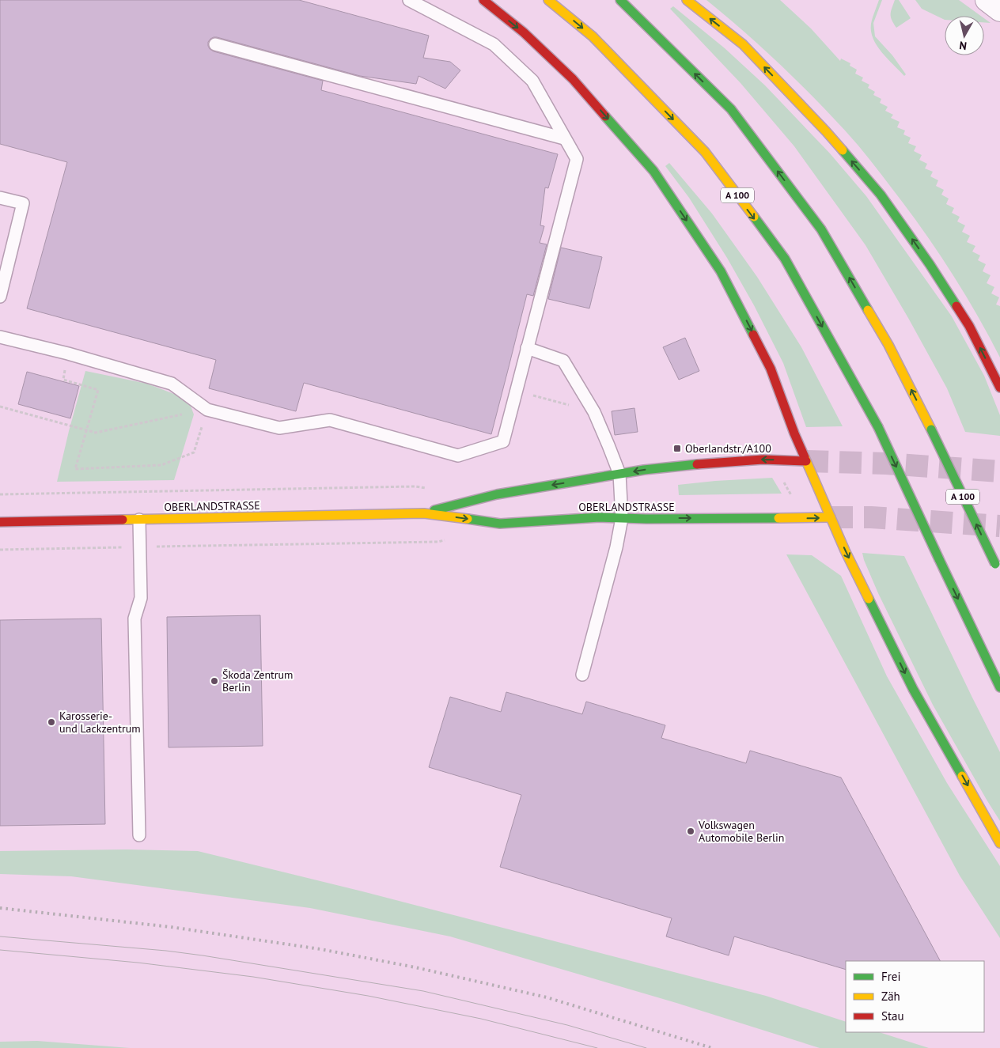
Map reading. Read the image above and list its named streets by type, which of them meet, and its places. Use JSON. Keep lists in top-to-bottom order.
{
  "streets": {
    "main road": ["A 100", "OBERLANDSTRASSE"]
  },
  "places": {
    "transit": ["Oberlandstr./A100"],
    "other": ["Škoda Zentrum Berlin", "Karosserie- und Lackzentrum", "Volkswagen Automobile Berlin"]
  },
  "legend": ["Frei", "Zäh", "Stau"],
  "north": "bottom"
}
